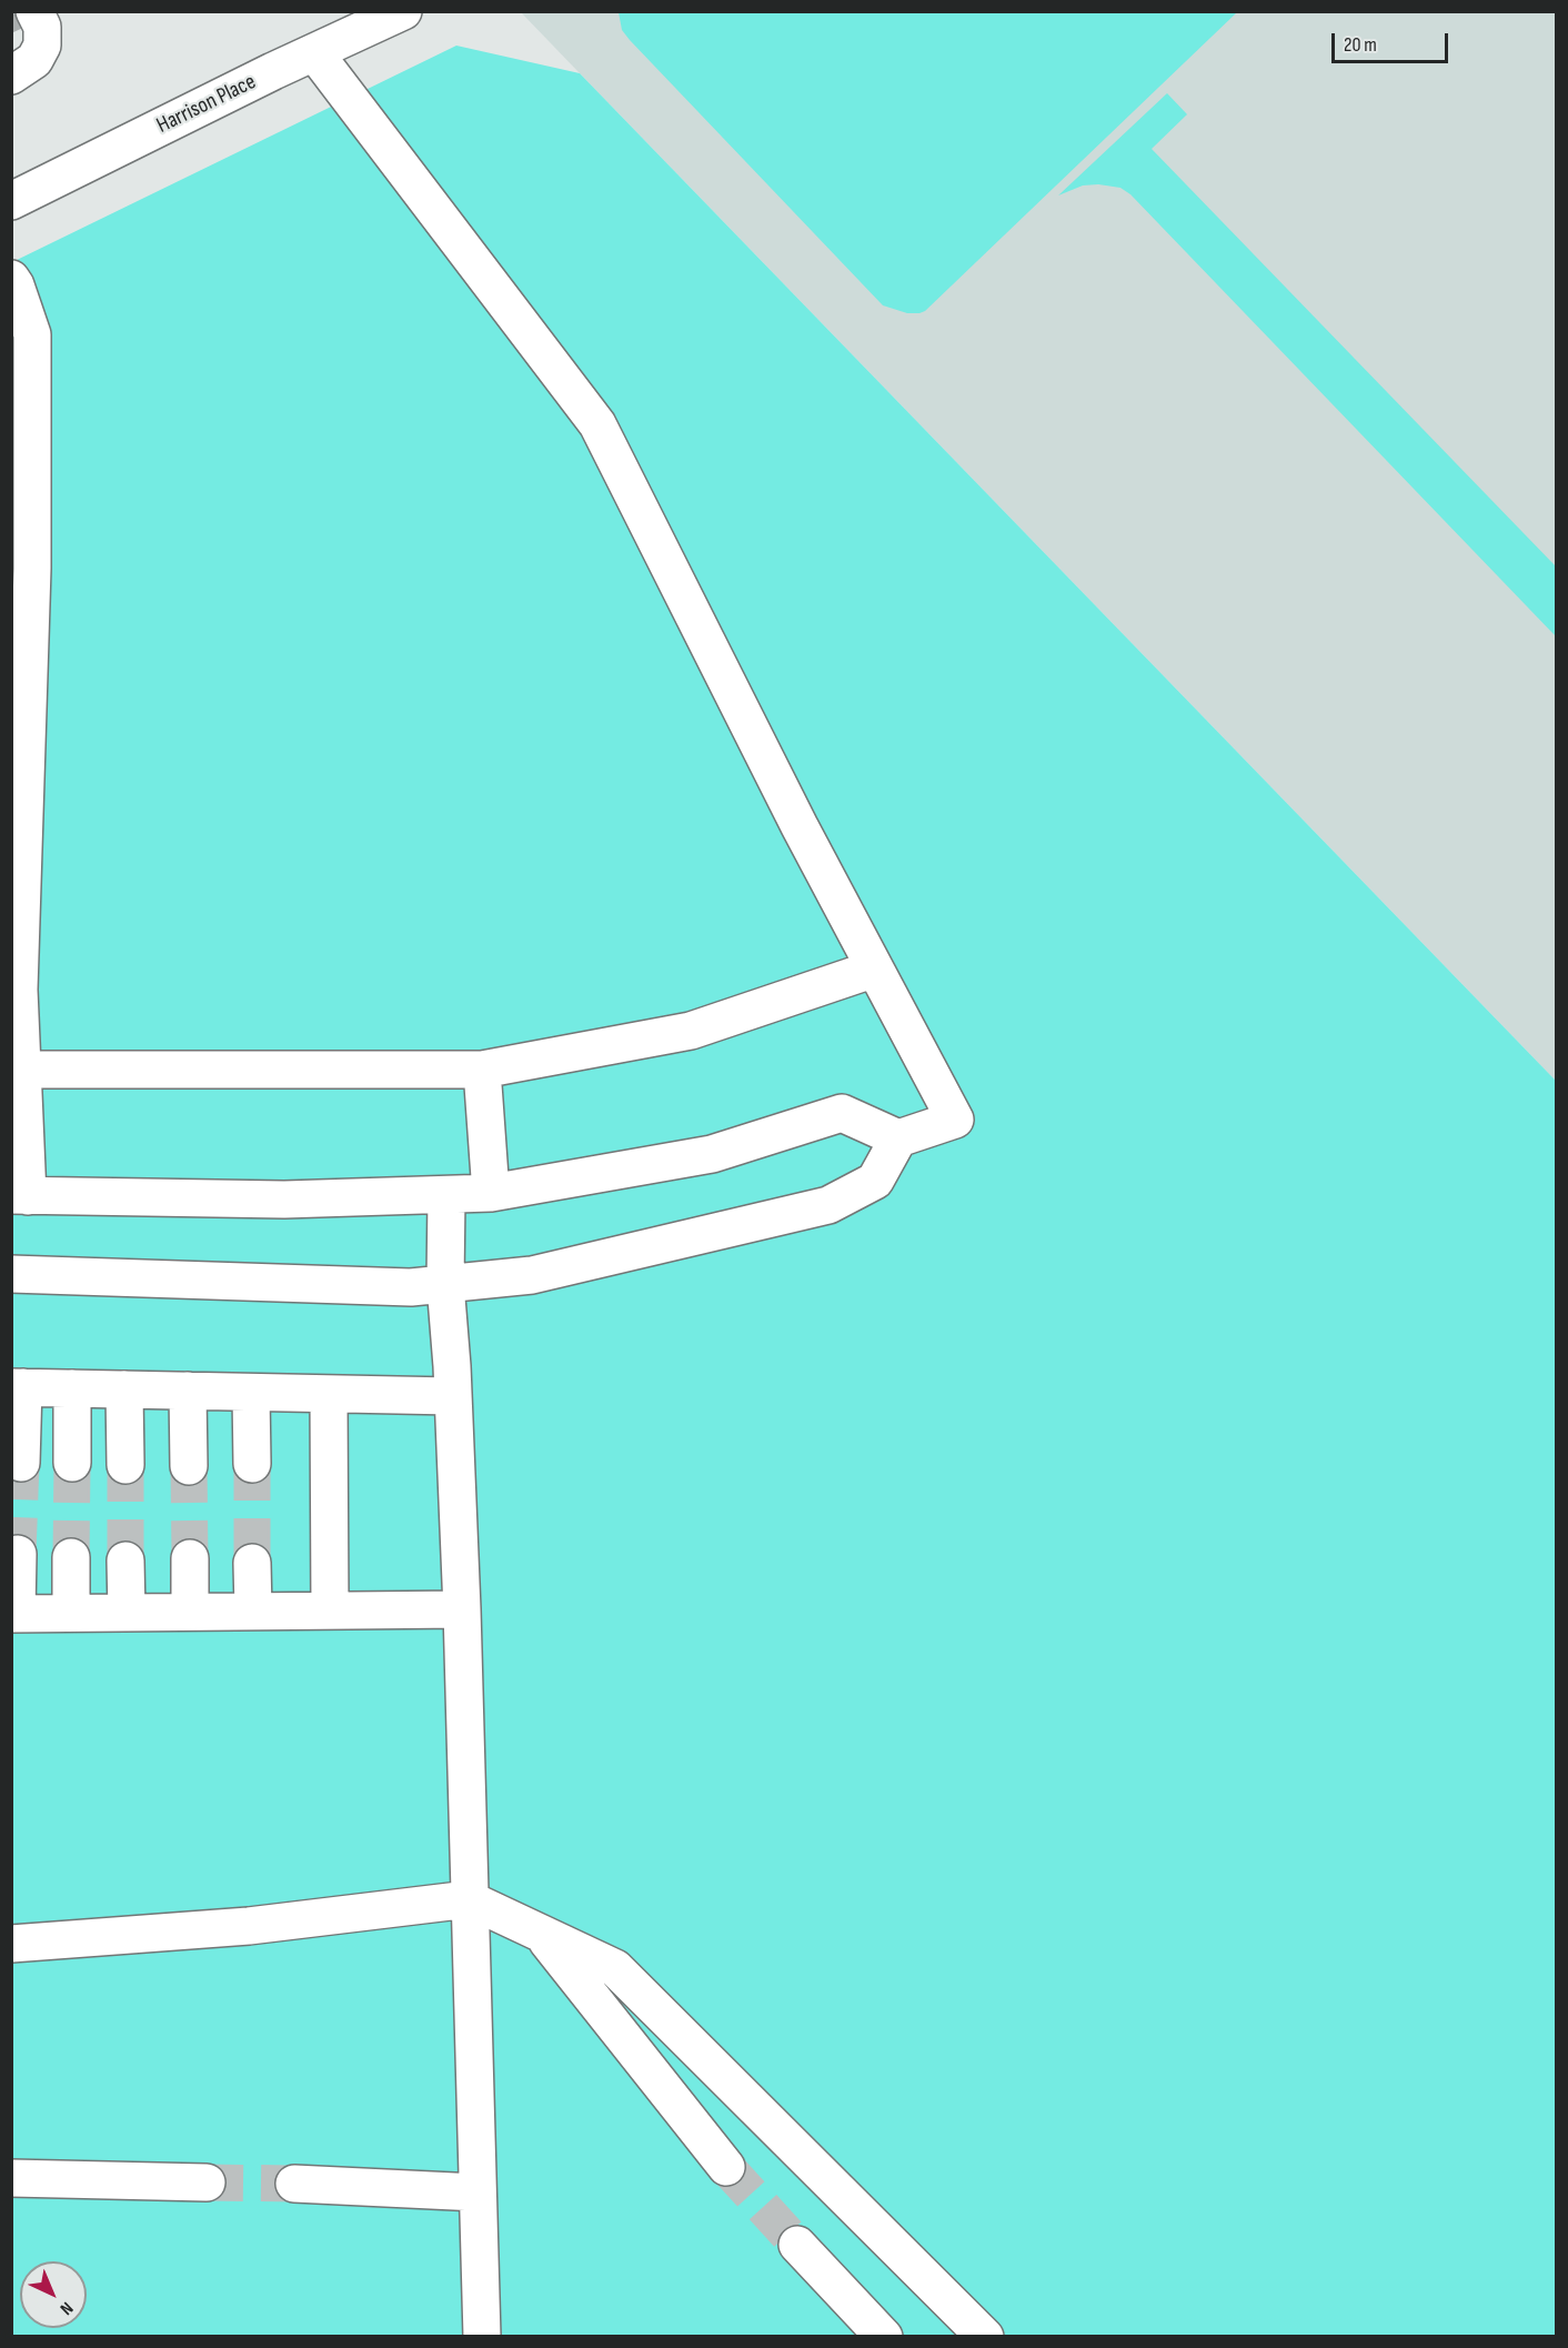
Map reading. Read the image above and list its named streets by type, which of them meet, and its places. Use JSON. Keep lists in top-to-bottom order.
{
  "streets": {
    "street": ["Harrison Place"]
  },
  "scale_bar": "20 m",
  "north": "bottom right"
}
